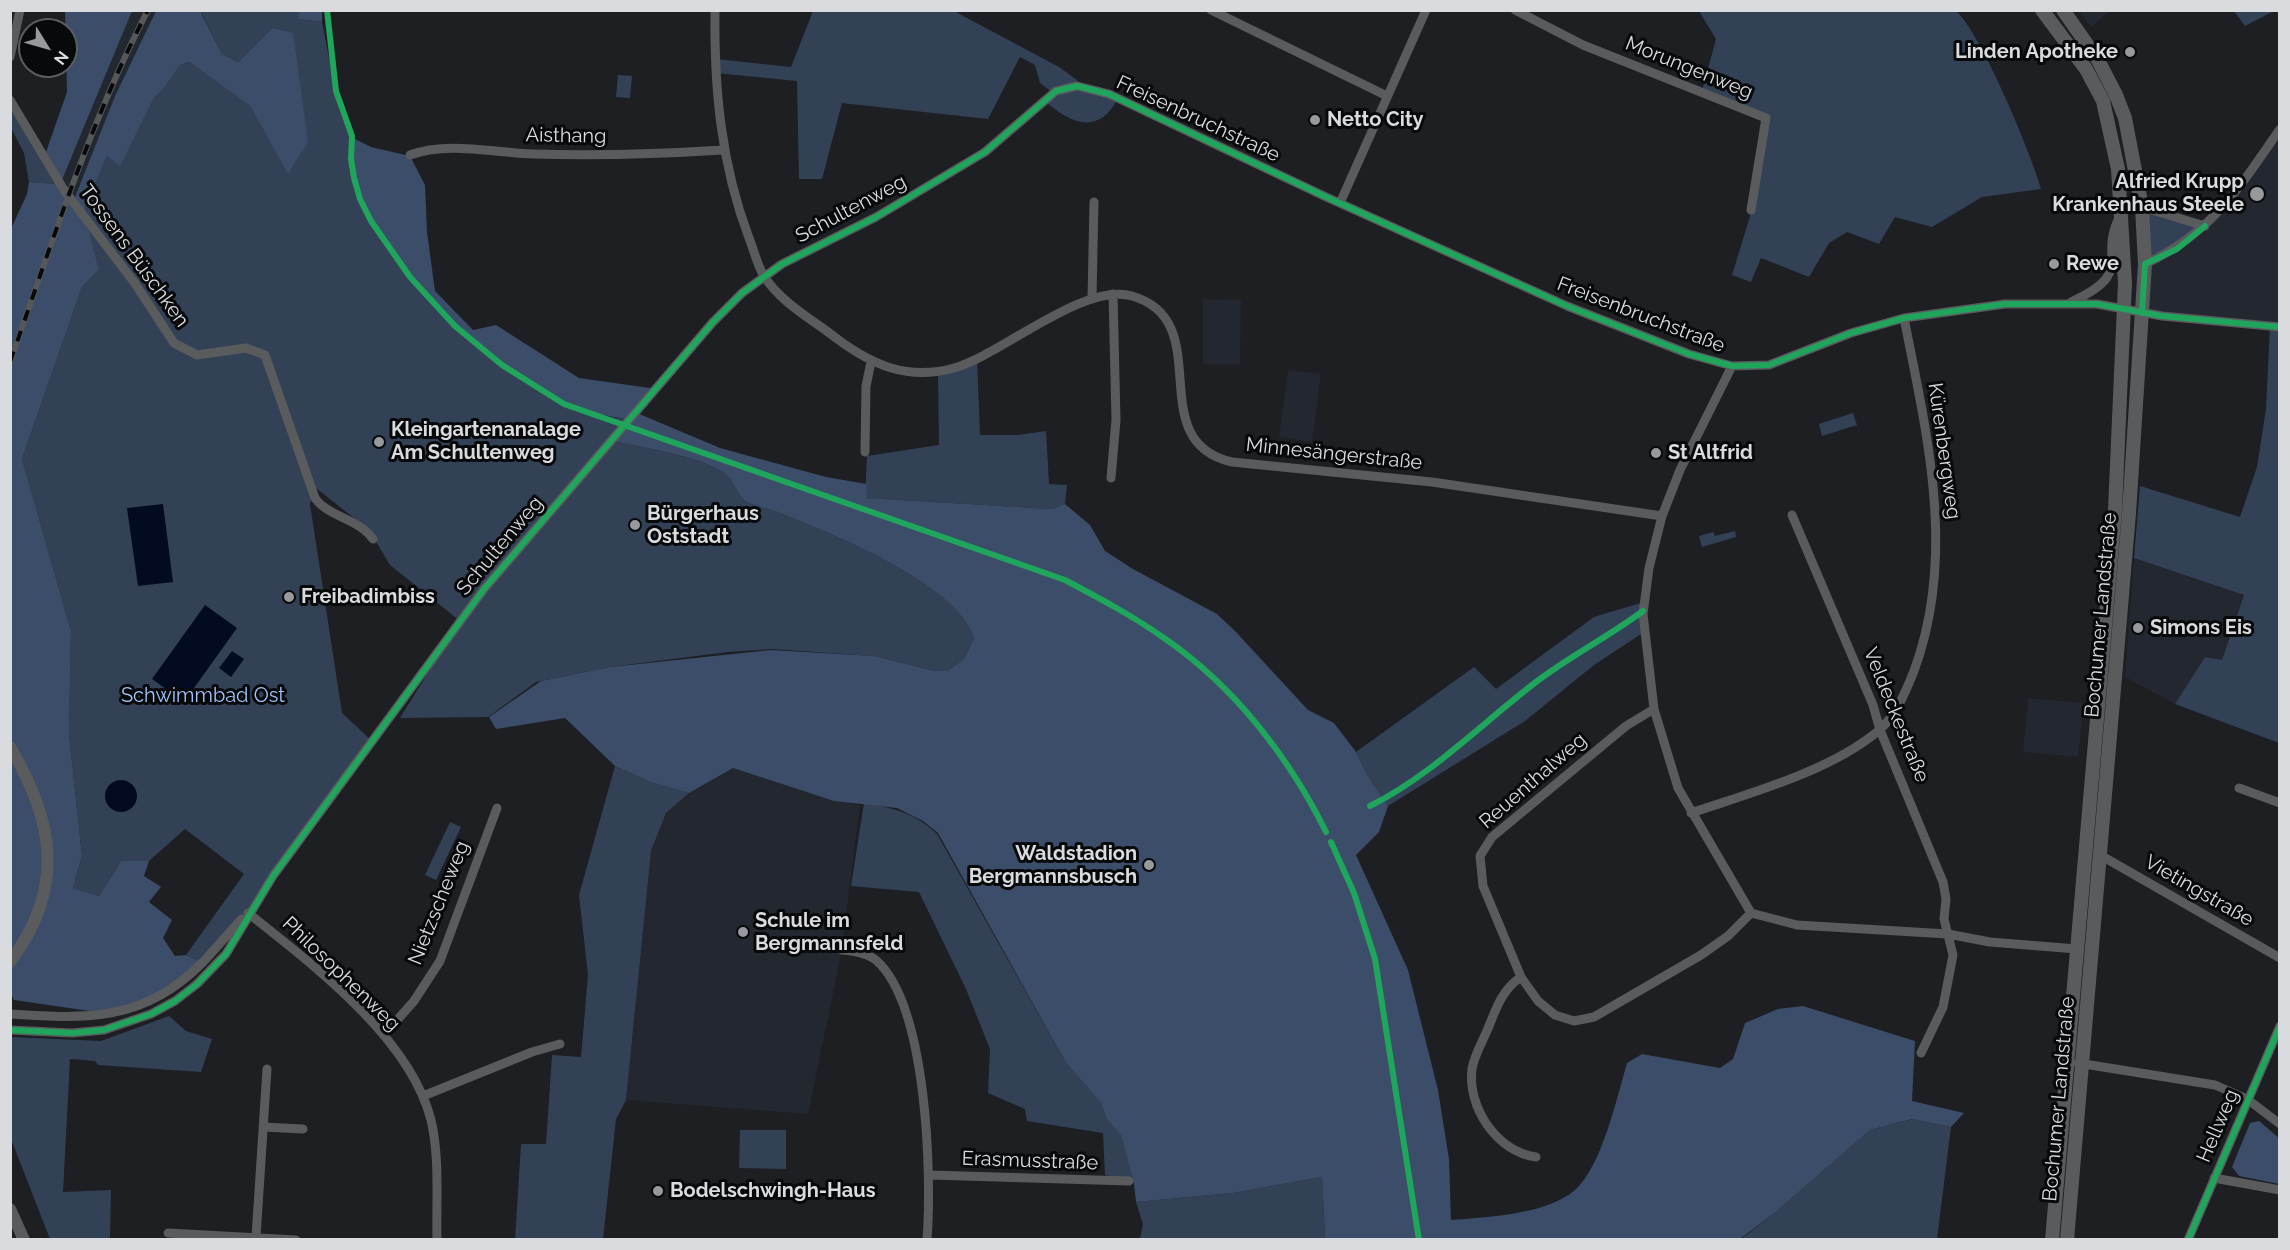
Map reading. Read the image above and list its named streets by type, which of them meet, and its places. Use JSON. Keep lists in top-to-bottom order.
{
  "streets": {
    "main road": ["Bochumer Landstraße"],
    "street": [
      "Morungenweg",
      "Freisenbruchstraße",
      "Aisthang",
      "Schultenweg",
      "Tossens Büschken",
      "Kürenbergweg",
      "Minnesängerstraße",
      "Veldeckestraße",
      "Reuenthalweg",
      "Vietingstraße",
      "Nietzscheweg",
      "Philosophenweg",
      "Hellweg",
      "Erasmusstraße"
    ]
  },
  "crossings": [
    ["Freisenbruchstraße", "Schultenweg"],
    ["Freisenbruchstraße", "Kürenbergweg"],
    ["Freisenbruchstraße", "Bochumer Landstraße"],
    ["Schultenweg", "Minnesängerstraße"],
    ["Schultenweg", "Philosophenweg"],
    ["Kürenbergweg", "Veldeckestraße"],
    ["Bochumer Landstraße", "Vietingstraße"],
    ["Nietzscheweg", "Philosophenweg"]
  ],
  "parks": ["Schwimmbad Ost"],
  "places": [
    "Linden Apotheke",
    "Netto City",
    "Alfried Krupp Krankenhaus Steele",
    "Rewe",
    "Kleingartenanalage Am Schultenweg",
    "St Altfrid",
    "Bürgerhaus Oststadt",
    "Freibadimbiss",
    "Simons Eis",
    "Waldstadion Bergmannsbusch",
    "Schule im Bergmannsfeld",
    "Bodelschwingh-Haus"
  ],
  "north": "bottom right"
}
